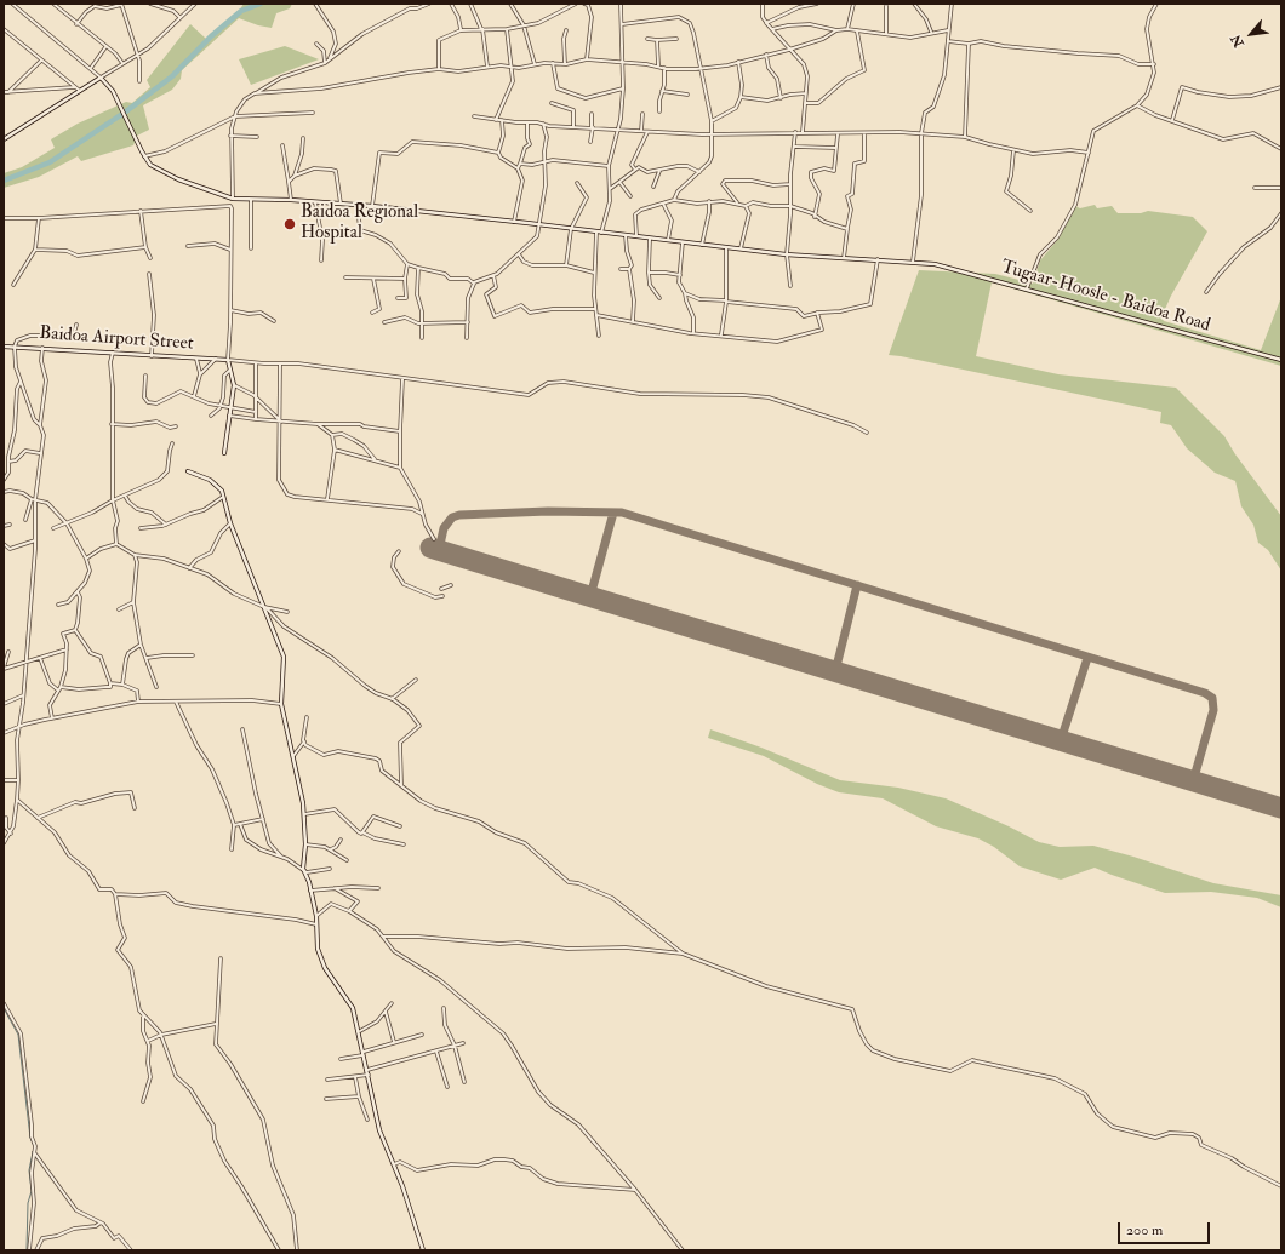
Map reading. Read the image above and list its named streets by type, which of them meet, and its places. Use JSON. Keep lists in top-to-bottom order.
{
  "streets": {
    "main road": ["Tugaar-Hoosle - Baidoa Road", "Baidoa Airport Street"]
  },
  "places": ["Baidoa Regional Hospital"],
  "scale_bar": "200 m",
  "north": "bottom left"
}
